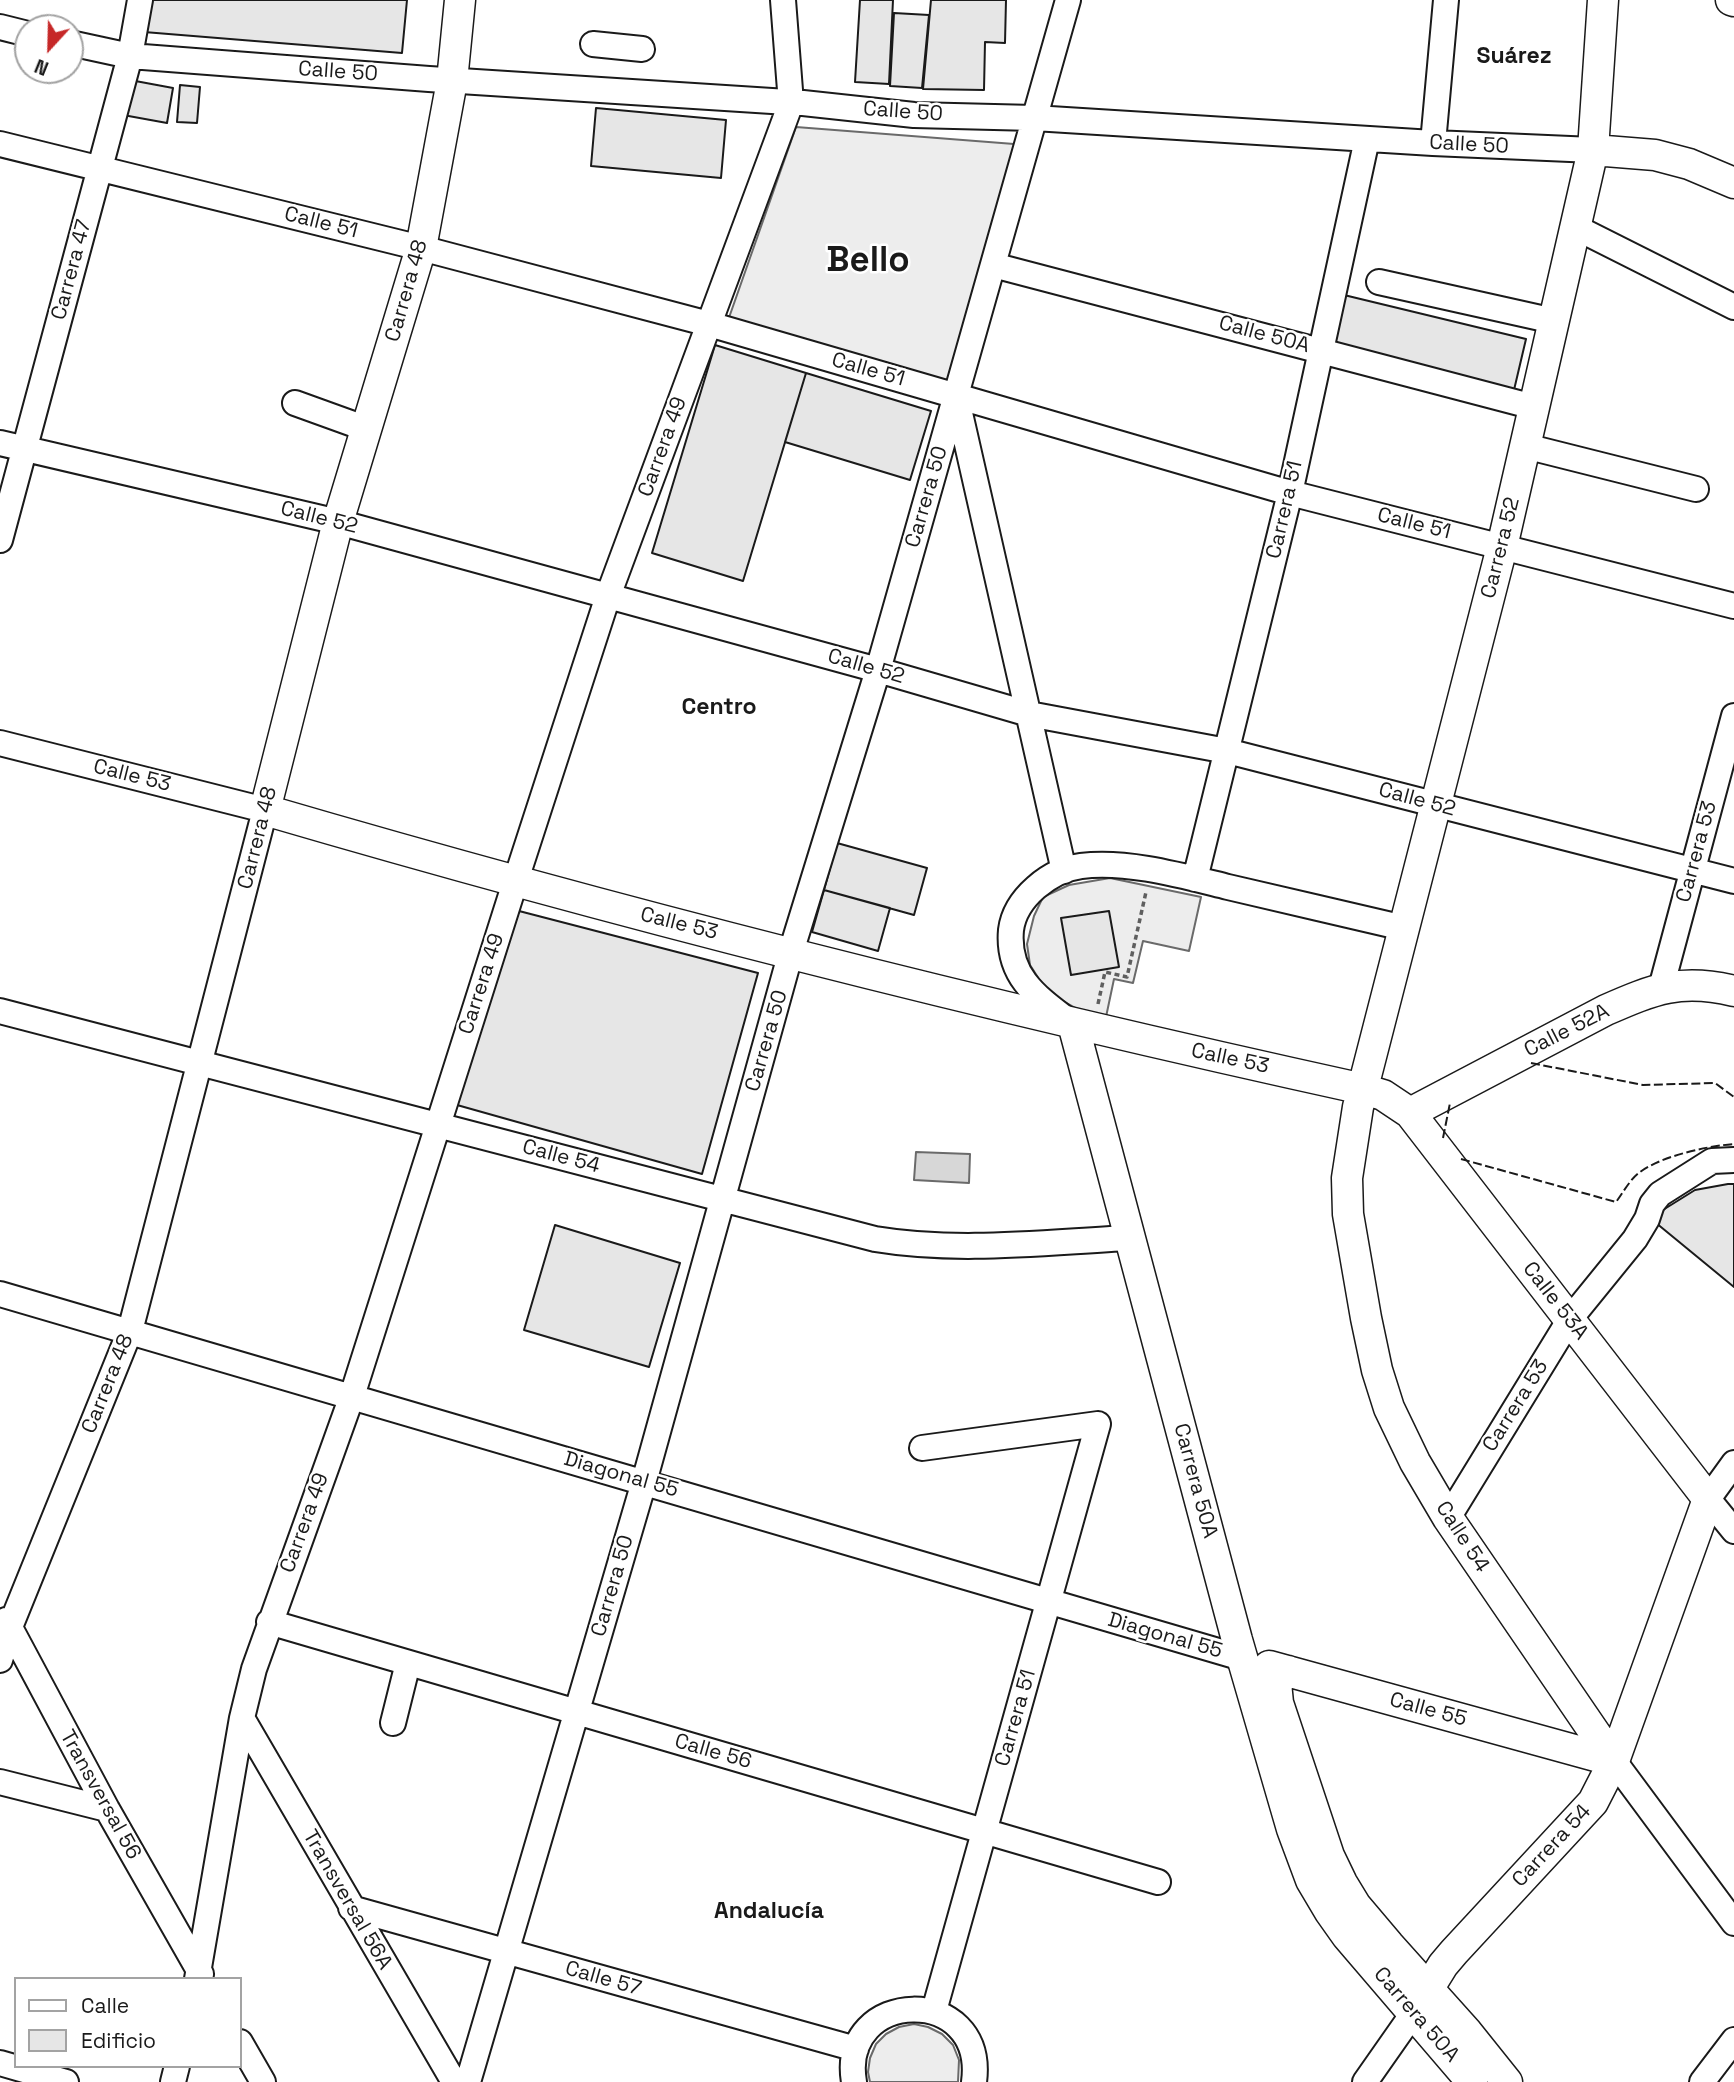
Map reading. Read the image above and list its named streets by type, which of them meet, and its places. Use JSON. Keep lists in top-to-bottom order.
{
  "streets": {
    "main road": [
      "Calle 50",
      "Carrera 48",
      "Carrera 52",
      "Calle 53",
      "Calle 52A",
      "Calle 54",
      "Calle 53A",
      "Carrera 50A",
      "Calle 55",
      "Carrera 54"
    ],
    "street": [
      "Calle 51",
      "Carrera 47",
      "Calle 50A",
      "Carrera 49",
      "Carrera 50",
      "Carrera 51",
      "Calle 52",
      "Carrera 53",
      "Diagonal 55",
      "Calle 56",
      "Transversal 56",
      "Transversal 56A",
      "Calle 57"
    ]
  },
  "crossings": [
    ["Calle 50", "Carrera 47"],
    ["Calle 50", "Carrera 48"],
    ["Calle 50", "Carrera 49"],
    ["Calle 50", "Carrera 50"],
    ["Calle 50", "Carrera 51"],
    ["Calle 50", "Carrera 52"],
    ["Calle 51", "Carrera 47"],
    ["Calle 51", "Carrera 48"],
    ["Calle 51", "Carrera 49"],
    ["Calle 51", "Carrera 50"],
    ["Calle 51", "Carrera 51"],
    ["Calle 51", "Carrera 52"],
    ["Carrera 47", "Calle 52"],
    ["Carrera 48", "Calle 52"],
    ["Carrera 48", "Calle 53"],
    ["Carrera 48", "Calle 54"],
    ["Carrera 48", "Diagonal 55"],
    ["Carrera 48", "Transversal 56"],
    ["Calle 50A", "Carrera 50"],
    ["Calle 50A", "Carrera 51"],
    ["Calle 50A", "Carrera 52"],
    ["Carrera 49", "Calle 52"],
    ["Carrera 49", "Calle 53"],
    ["Carrera 49", "Calle 54"],
    ["Carrera 49", "Diagonal 55"],
    ["Carrera 49", "Calle 56"],
    ["Carrera 49", "Transversal 56"],
    ["Carrera 49", "Transversal 56A"],
    ["Carrera 50", "Calle 52"],
    ["Carrera 50", "Calle 53"],
    ["Carrera 50", "Calle 54"],
    ["Carrera 50", "Diagonal 55"],
    ["Carrera 50", "Calle 56"],
    ["Carrera 50", "Calle 57"],
    ["Carrera 51", "Calle 52"],
    ["Carrera 51", "Diagonal 55"],
    ["Carrera 51", "Calle 56"],
    ["Calle 52", "Carrera 52"],
    ["Calle 52", "Carrera 53"],
    ["Carrera 52", "Calle 53"],
    ["Carrera 52", "Calle 54"],
    ["Carrera 52", "Calle 53A"],
    ["Calle 53", "Calle 54"],
    ["Calle 53", "Calle 53A"],
    ["Calle 53", "Carrera 50A"],
    ["Carrera 53", "Calle 52A"],
    ["Carrera 53", "Calle 54"],
    ["Carrera 53", "Calle 53A"],
    ["Calle 52A", "Calle 53A"],
    ["Calle 54", "Calle 53A"],
    ["Calle 54", "Carrera 50A"],
    ["Calle 54", "Calle 55"],
    ["Calle 54", "Carrera 54"],
    ["Calle 53A", "Carrera 54"],
    ["Diagonal 55", "Carrera 50A"],
    ["Diagonal 55", "Calle 55"],
    ["Carrera 50A", "Calle 55"],
    ["Carrera 50A", "Carrera 54"],
    ["Calle 55", "Carrera 54"],
    ["Transversal 56A", "Calle 57"]
  ],
  "districts": [
    "Suárez",
    "Bello",
    "Centro",
    "Andalucía"
  ],
  "legend": ["Calle", "Edificio"],
  "north": "bottom"
}
